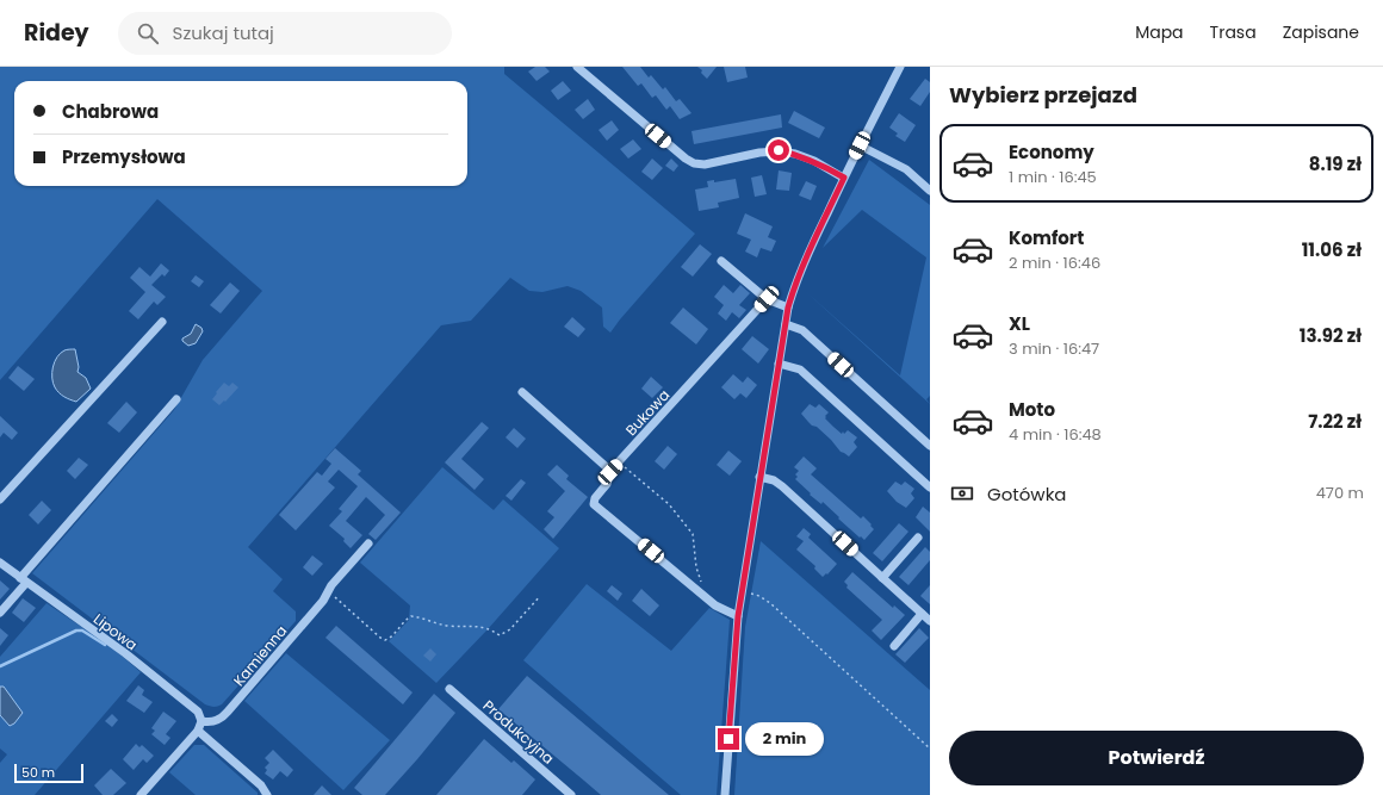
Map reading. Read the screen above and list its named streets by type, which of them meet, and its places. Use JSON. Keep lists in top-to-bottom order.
{
  "streets": {
    "street": [
      "Bukowa",
      "Lipowa",
      "Kamienna",
      "Produkcyjna"
    ]
  },
  "crossings": [
    ["Lipowa", "Kamienna"]
  ],
  "scale_bar": "50 m",
  "page": {
    "header": "Ridey",
    "search": "Szukaj tutaj",
    "nav": ["Mapa", "Trasa", "Zapisane"],
    "heading": "Wybierz przejazd",
    "banner": ["Chabrowa", "Przemysłowa"],
    "list": [
      {
        "name": "Economy",
        "note": "1 min · 16:45",
        "value": "8.19 zł"
      },
      {
        "name": "Komfort",
        "note": "2 min · 16:46",
        "value": "11.06 zł"
      },
      {
        "name": "XL",
        "note": "3 min · 16:47",
        "value": "13.92 zł"
      },
      {
        "name": "Moto",
        "note": "4 min · 16:48",
        "value": "7.22 zł"
      }
    ],
    "pay": ["Gotówka", "470 m"],
    "buttons": "Potwierdź",
    "bubble": "2 min",
    "scale": "50 m"
  }
}
